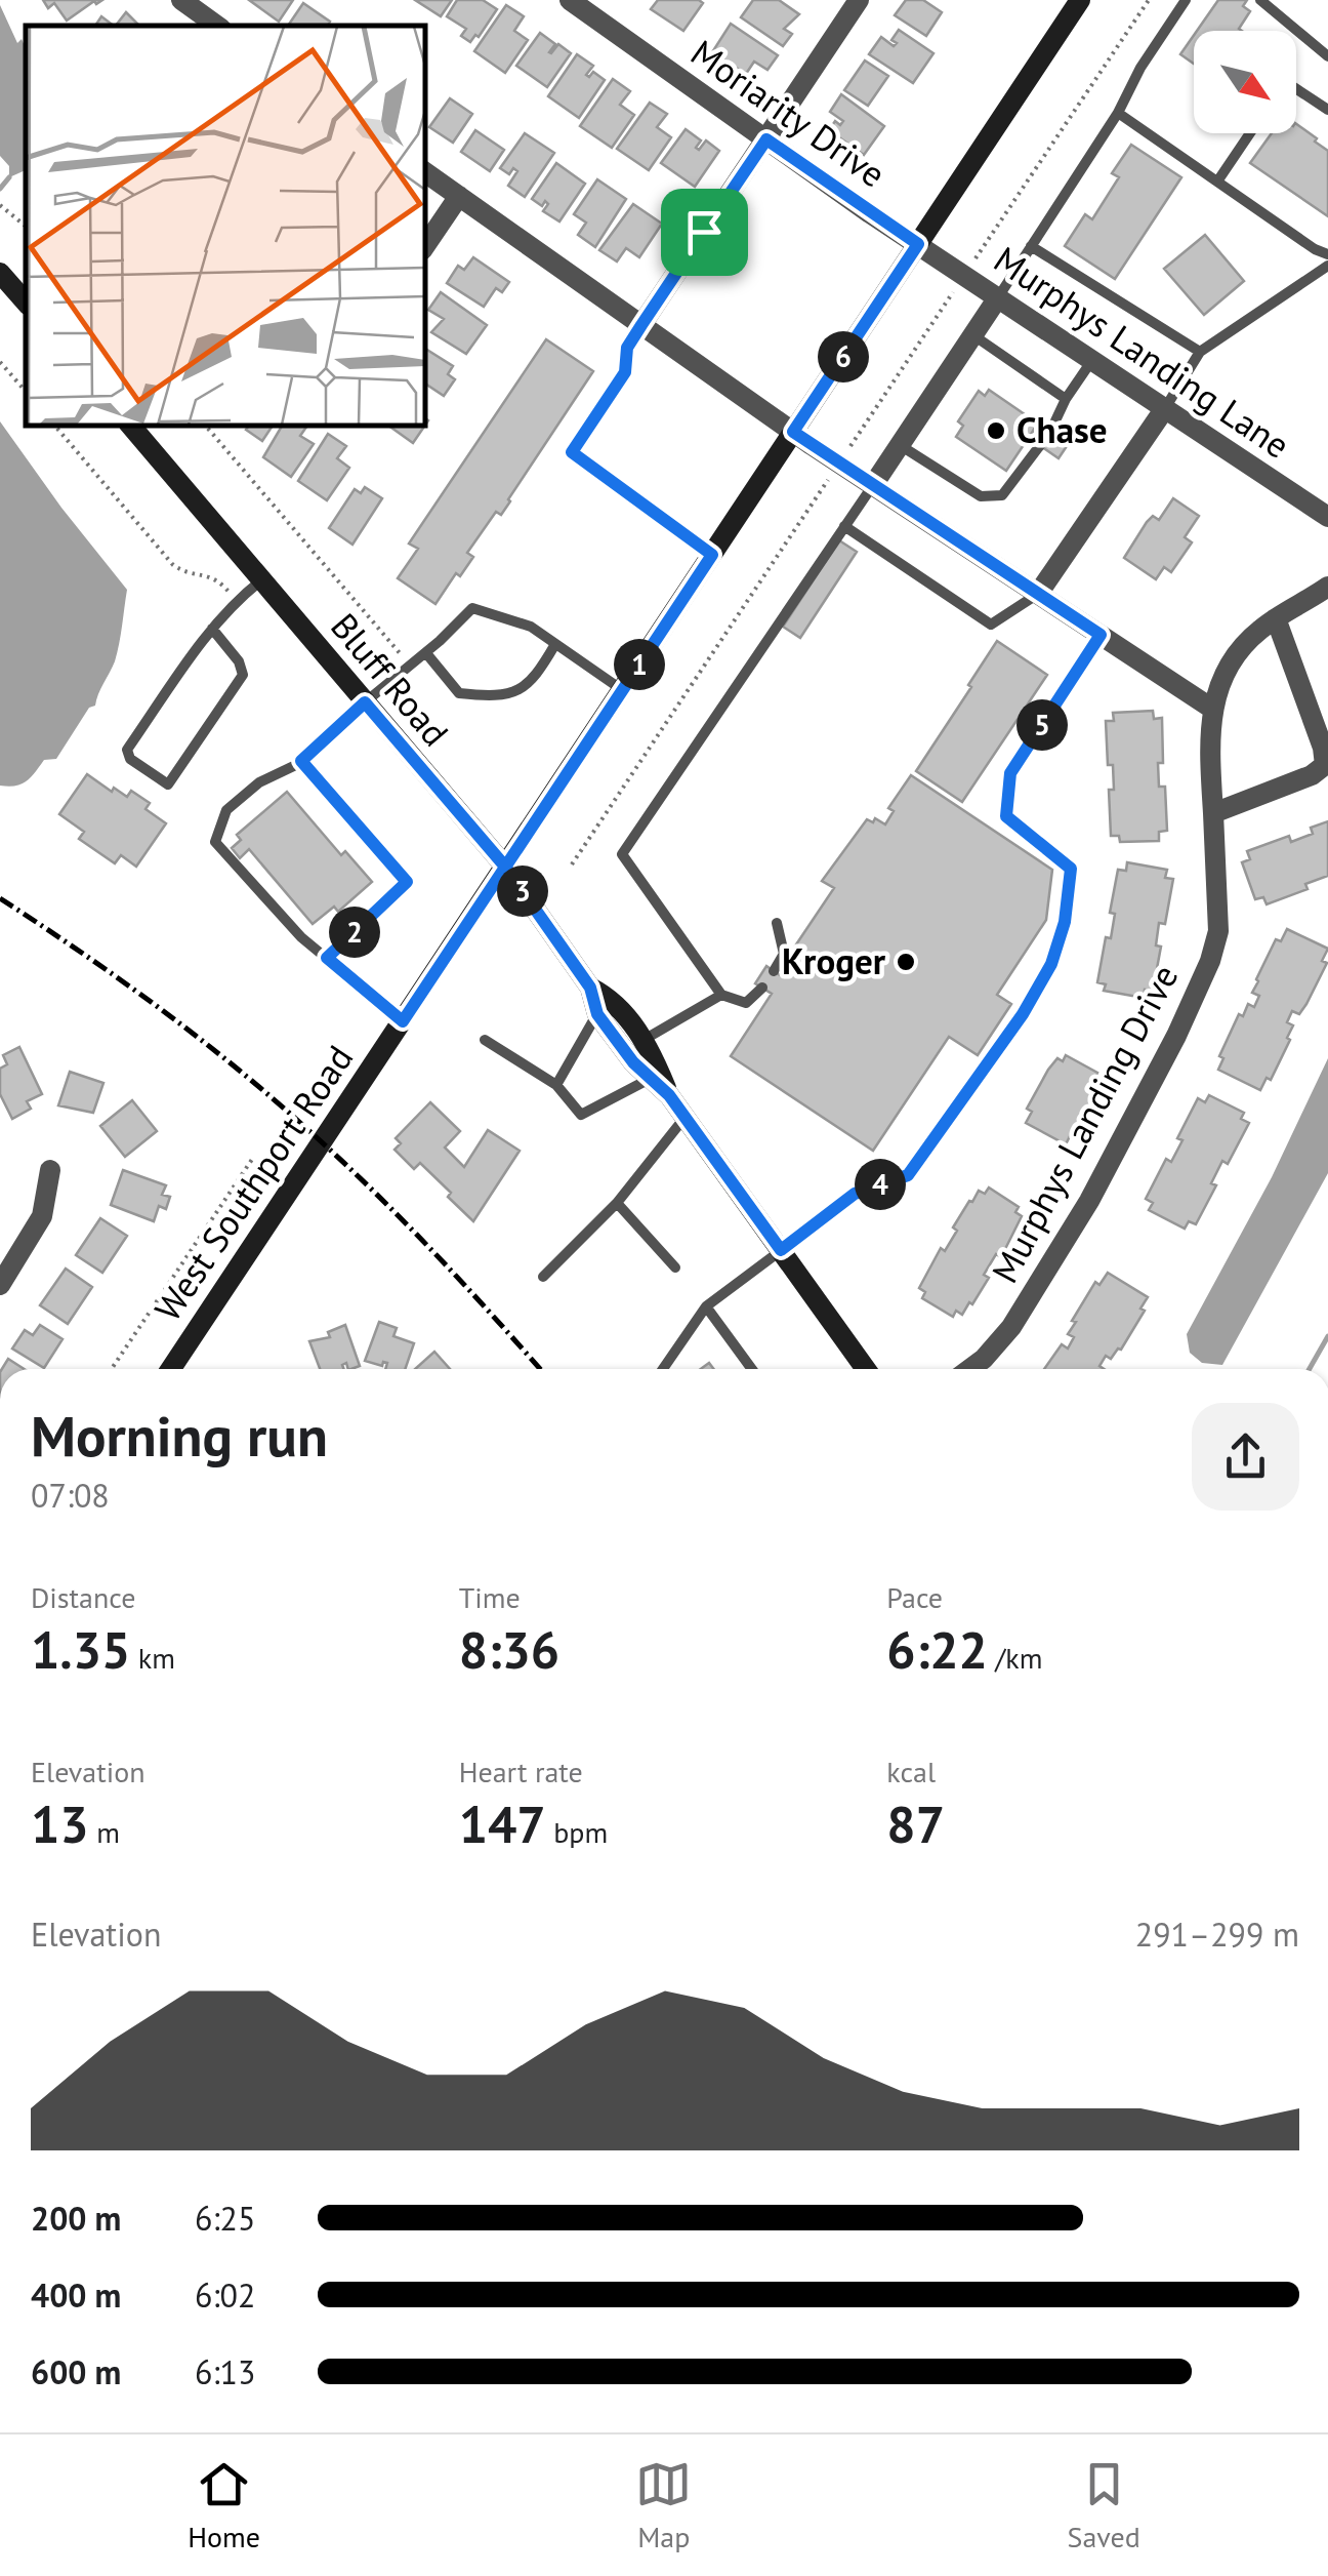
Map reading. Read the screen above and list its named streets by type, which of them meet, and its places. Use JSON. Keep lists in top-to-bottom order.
{
  "streets": {
    "main road": ["Bluff Road", "West Southport Road"],
    "street": ["Moriarity Drive", "Murphys Landing Lane", "Murphys Landing Drive"]
  },
  "crossings": [
    ["Moriarity Drive", "Murphys Landing Lane"],
    ["Moriarity Drive", "West Southport Road"],
    ["Murphys Landing Lane", "West Southport Road"],
    ["Bluff Road", "West Southport Road"]
  ],
  "places": ["Chase", "Kroger"],
  "north": "bottom right",
  "page": {
    "pins": [
      "6",
      "1",
      "5",
      "3",
      "2",
      "4"
    ],
    "heading": ["Morning run", "07:08"],
    "stats": [
      ["Distance", "1.35 km"],
      ["Time", "8:36"],
      ["Pace", "6:22 /km"],
      ["Elevation", "13 m"],
      ["Heart rate", "147 bpm"],
      ["kcal", "87"]
    ],
    "chart": ["Elevation", "291–299 m"],
    "list": [
      {
        "name": "200 m",
        "note": "6:25"
      },
      {
        "name": "400 m",
        "note": "6:02"
      },
      {
        "name": "600 m",
        "note": "6:13"
      }
    ],
    "tabs": ["Home", "Map", "Saved"]
  }
}
